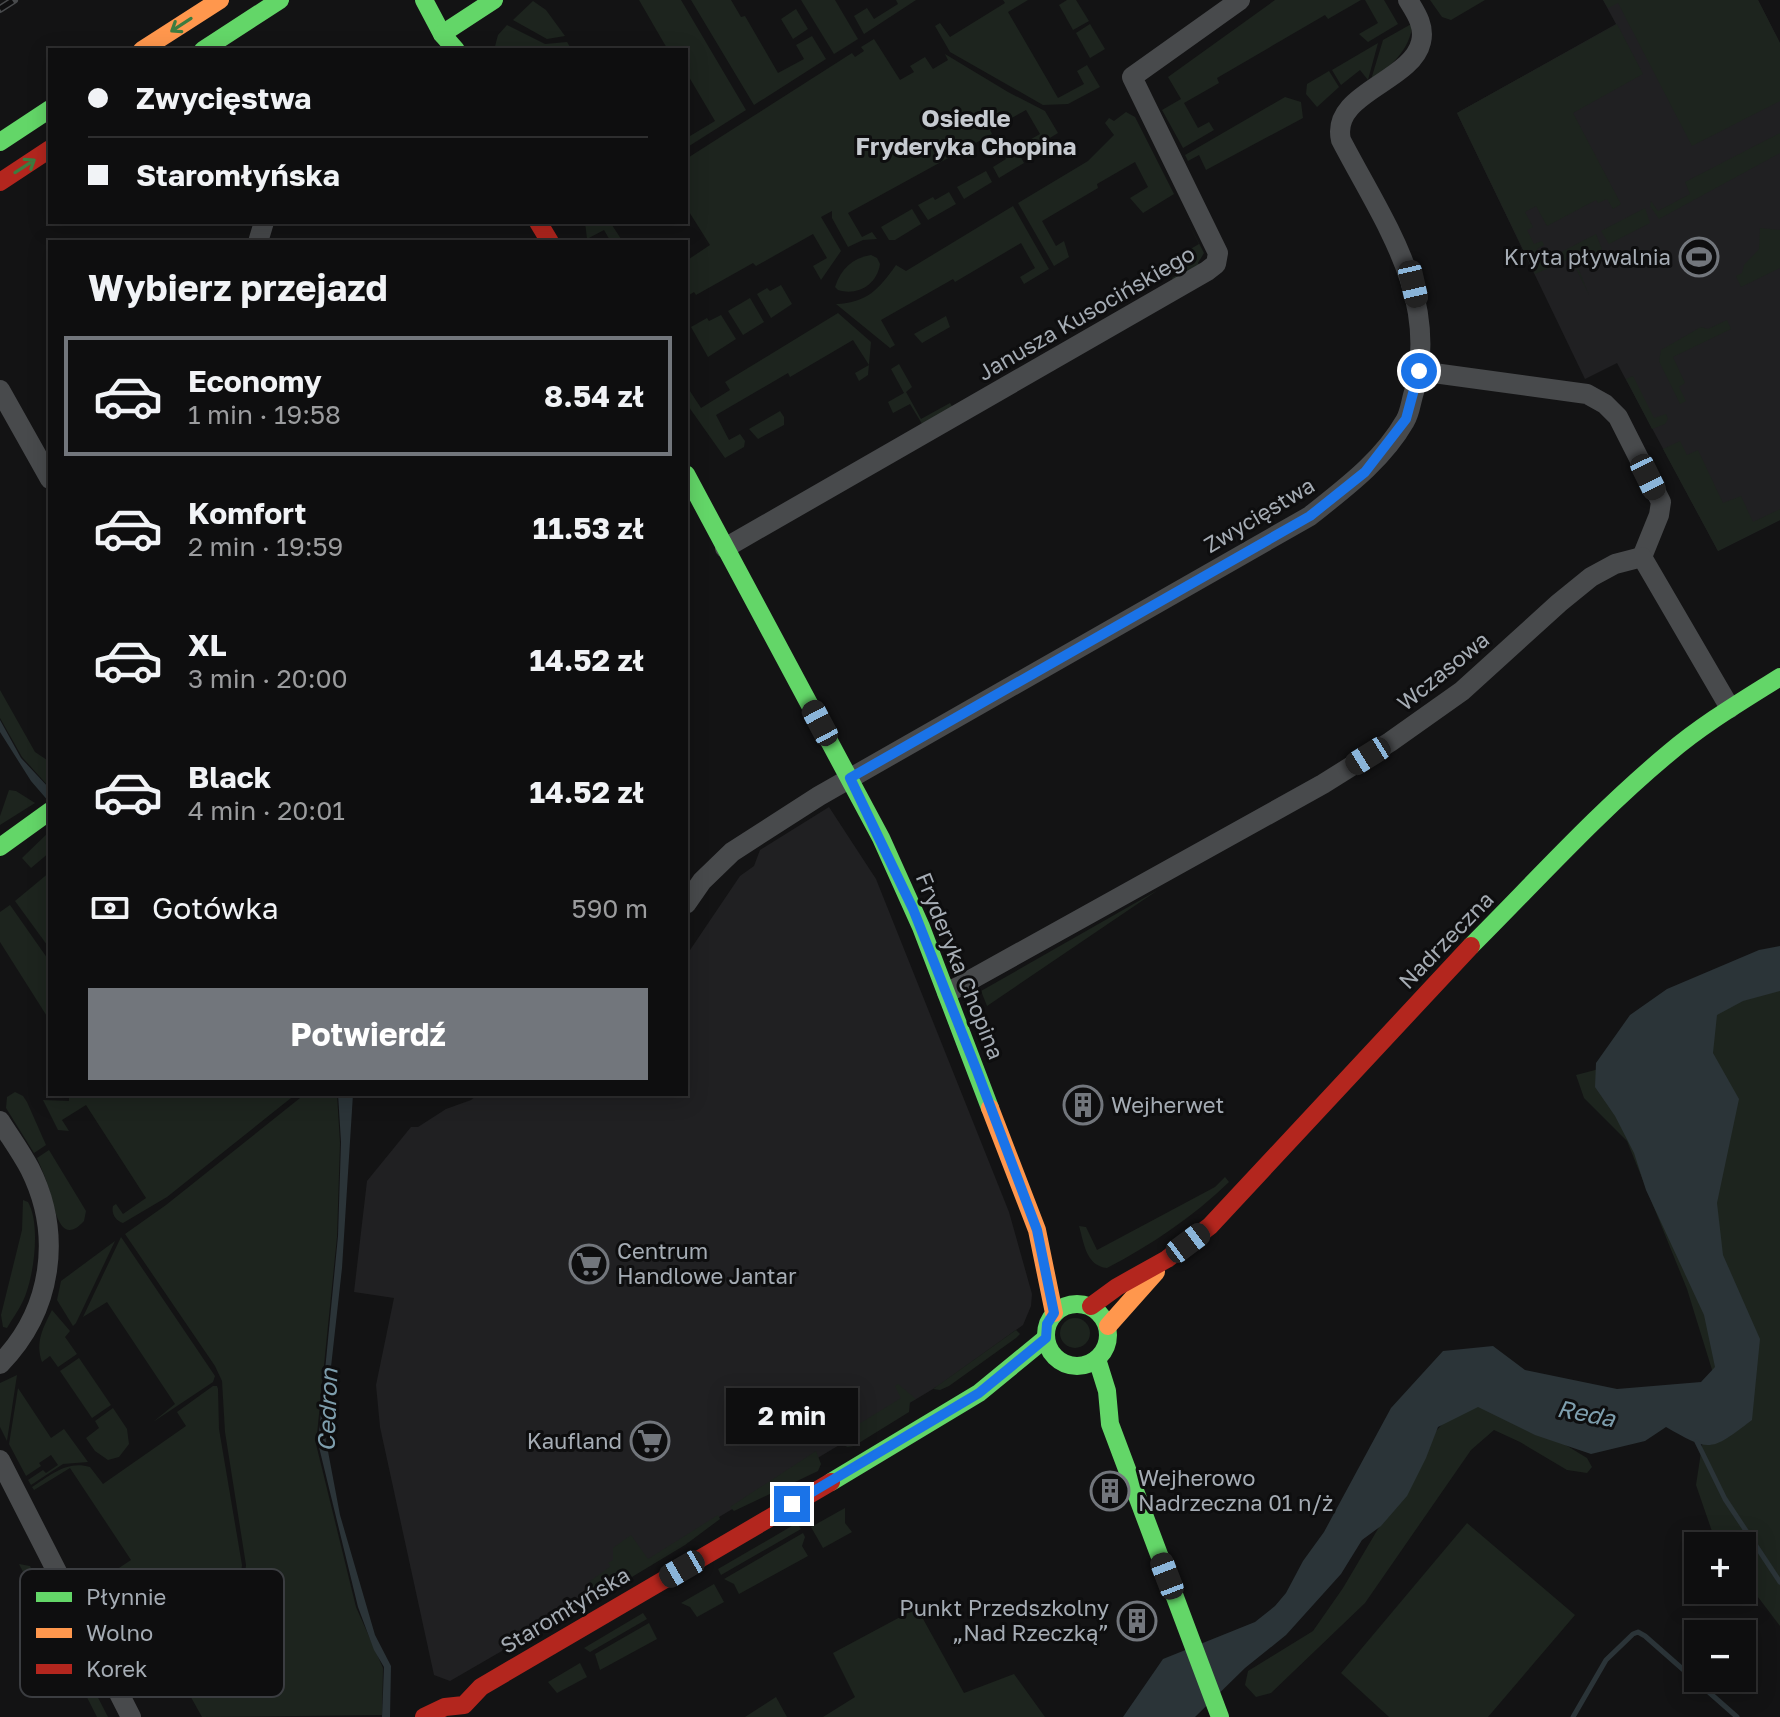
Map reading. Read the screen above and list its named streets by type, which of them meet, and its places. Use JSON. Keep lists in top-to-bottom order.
{
  "streets": {
    "main road": ["Nadrzeczna", "Fryderyka Chopina", "Staromłyńska"],
    "street": ["Janusza Kusocińskiego", "Zwycięstwa", "Wczasowa"]
  },
  "crossings": [
    ["Janusza Kusocińskiego", "Fryderyka Chopina"],
    ["Zwycięstwa", "Fryderyka Chopina"],
    ["Wczasowa", "Fryderyka Chopina"],
    ["Nadrzeczna", "Fryderyka Chopina"],
    ["Nadrzeczna", "Staromłyńska"],
    ["Fryderyka Chopina", "Staromłyńska"]
  ],
  "districts": ["Osiedle Fryderyka Chopina"],
  "water": ["Cedron", "Reda"],
  "places": {
    "sports": ["Kryta pływalnia"],
    "building": ["Wejherwet", "Wejherowo Nadrzeczna 01 n/ż", "Punkt Przedszkolny „Nad Rzeczką”"],
    "supermarket": ["Centrum Handlowe Jantar", "Kaufland"]
  },
  "legend": ["Płynnie", "Wolno", "Korek"],
  "page": {
    "banner": ["Zwycięstwa", "Staromłyńska"],
    "heading": "Wybierz przejazd",
    "list": [
      {
        "name": "Economy",
        "note": "1 min · 19:58",
        "value": "8.54 zł"
      },
      {
        "name": "Komfort",
        "note": "2 min · 19:59",
        "value": "11.53 zł"
      },
      {
        "name": "XL",
        "note": "3 min · 20:00",
        "value": "14.52 zł"
      },
      {
        "name": "Black",
        "note": "4 min · 20:01",
        "value": "14.52 zł"
      }
    ],
    "pay": ["Gotówka", "590 m"],
    "buttons": "Potwierdź",
    "bubble": "2 min",
    "map_buttons": ["+", "−"]
  }
}
